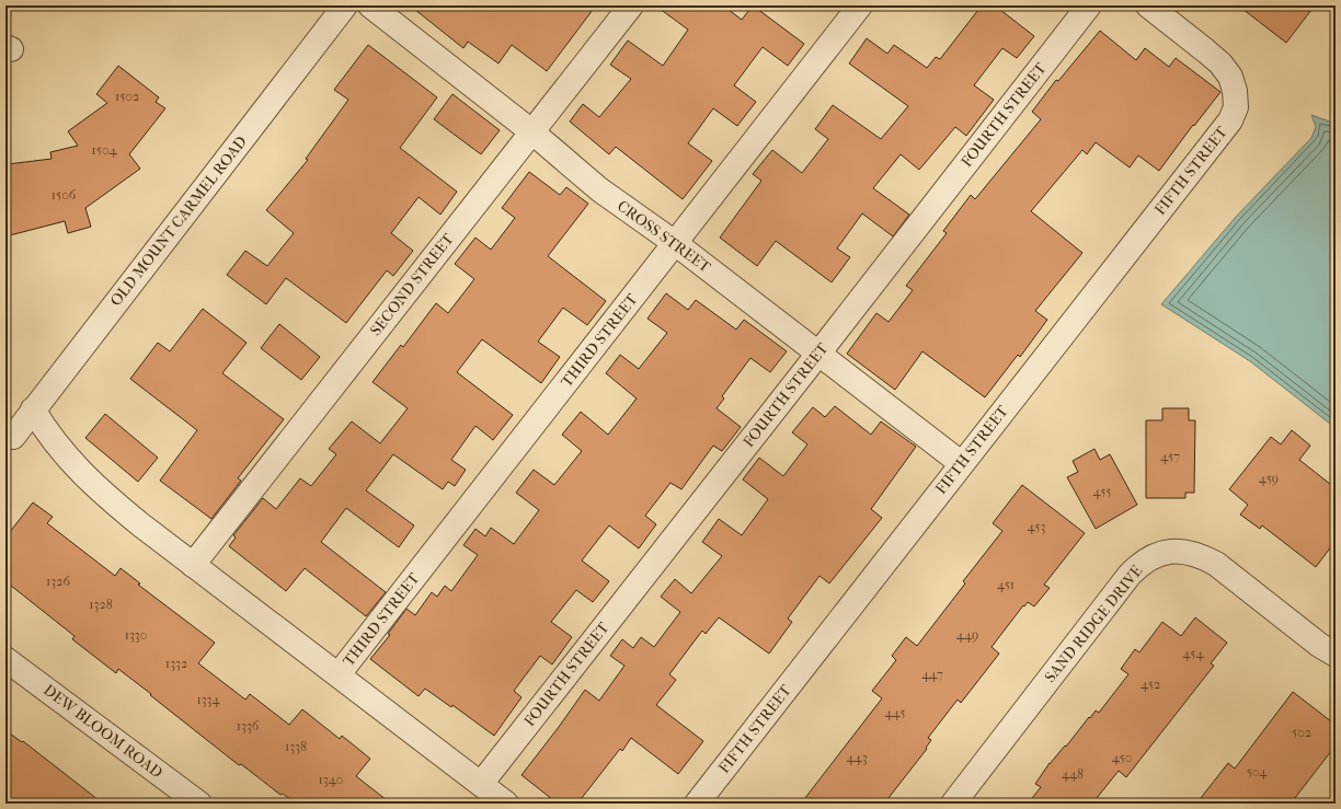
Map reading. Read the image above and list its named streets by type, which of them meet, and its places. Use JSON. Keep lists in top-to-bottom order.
{
  "streets": {
    "street": [
      "FOURTH STREET",
      "FIFTH STREET",
      "OLD MOUNT CARMEL ROAD",
      "CROSS STREET",
      "SECOND STREET",
      "THIRD STREET",
      "SAND RIDGE DRIVE",
      "DEW BLOOM ROAD"
    ]
  },
  "crossings": [
    ["FOURTH STREET", "CROSS STREET"],
    ["FIFTH STREET", "CROSS STREET"],
    ["CROSS STREET", "SECOND STREET"],
    ["CROSS STREET", "THIRD STREET"]
  ],
  "house_numbers": [
    "1502",
    "1504",
    "1506",
    "457",
    "459",
    "455",
    "453",
    "1326",
    "451",
    "1328",
    "1330",
    "449",
    "454",
    "1332",
    "447",
    "452",
    "1334",
    "445",
    "1336",
    "502",
    "1338",
    "443",
    "450",
    "504",
    "448",
    "1340"
  ]
}
